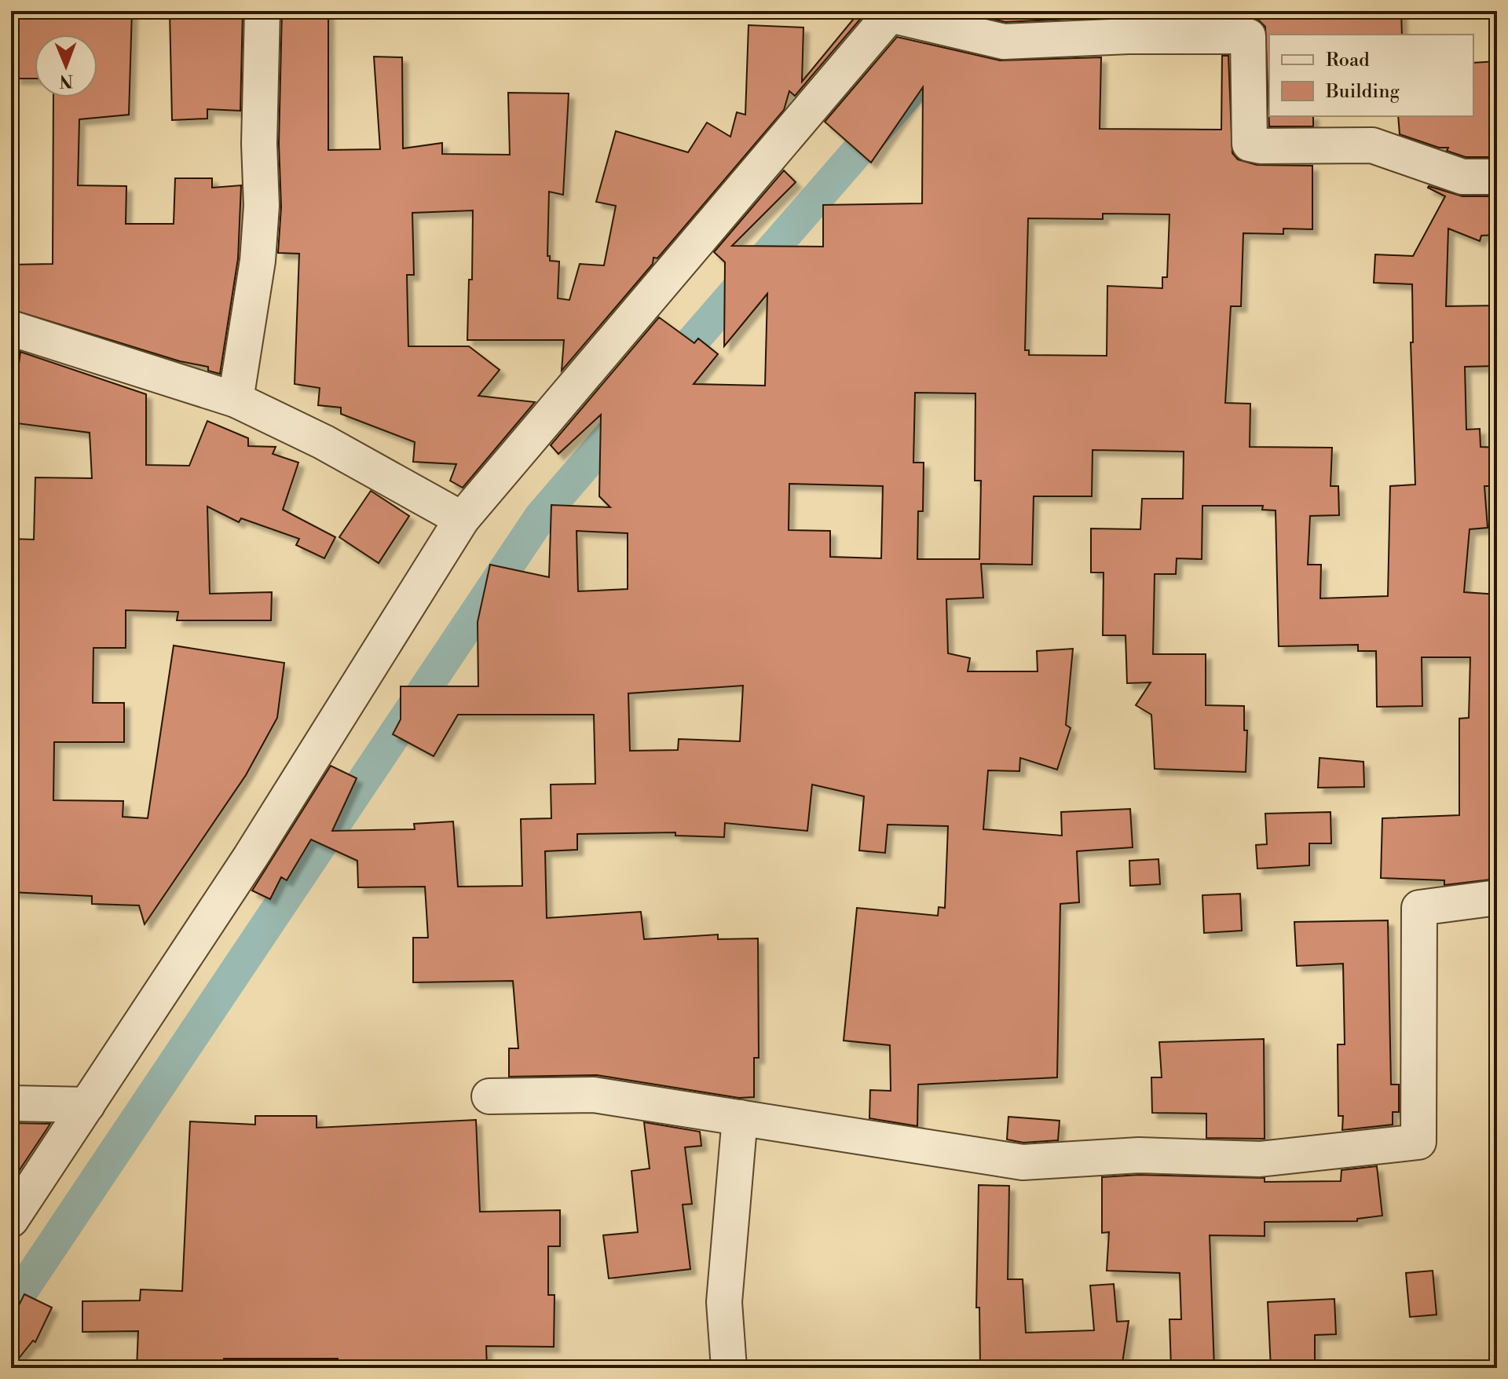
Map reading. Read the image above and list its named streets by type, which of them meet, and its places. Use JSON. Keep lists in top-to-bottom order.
{
  "legend": ["Road", "Building"],
  "north": "bottom"
}
